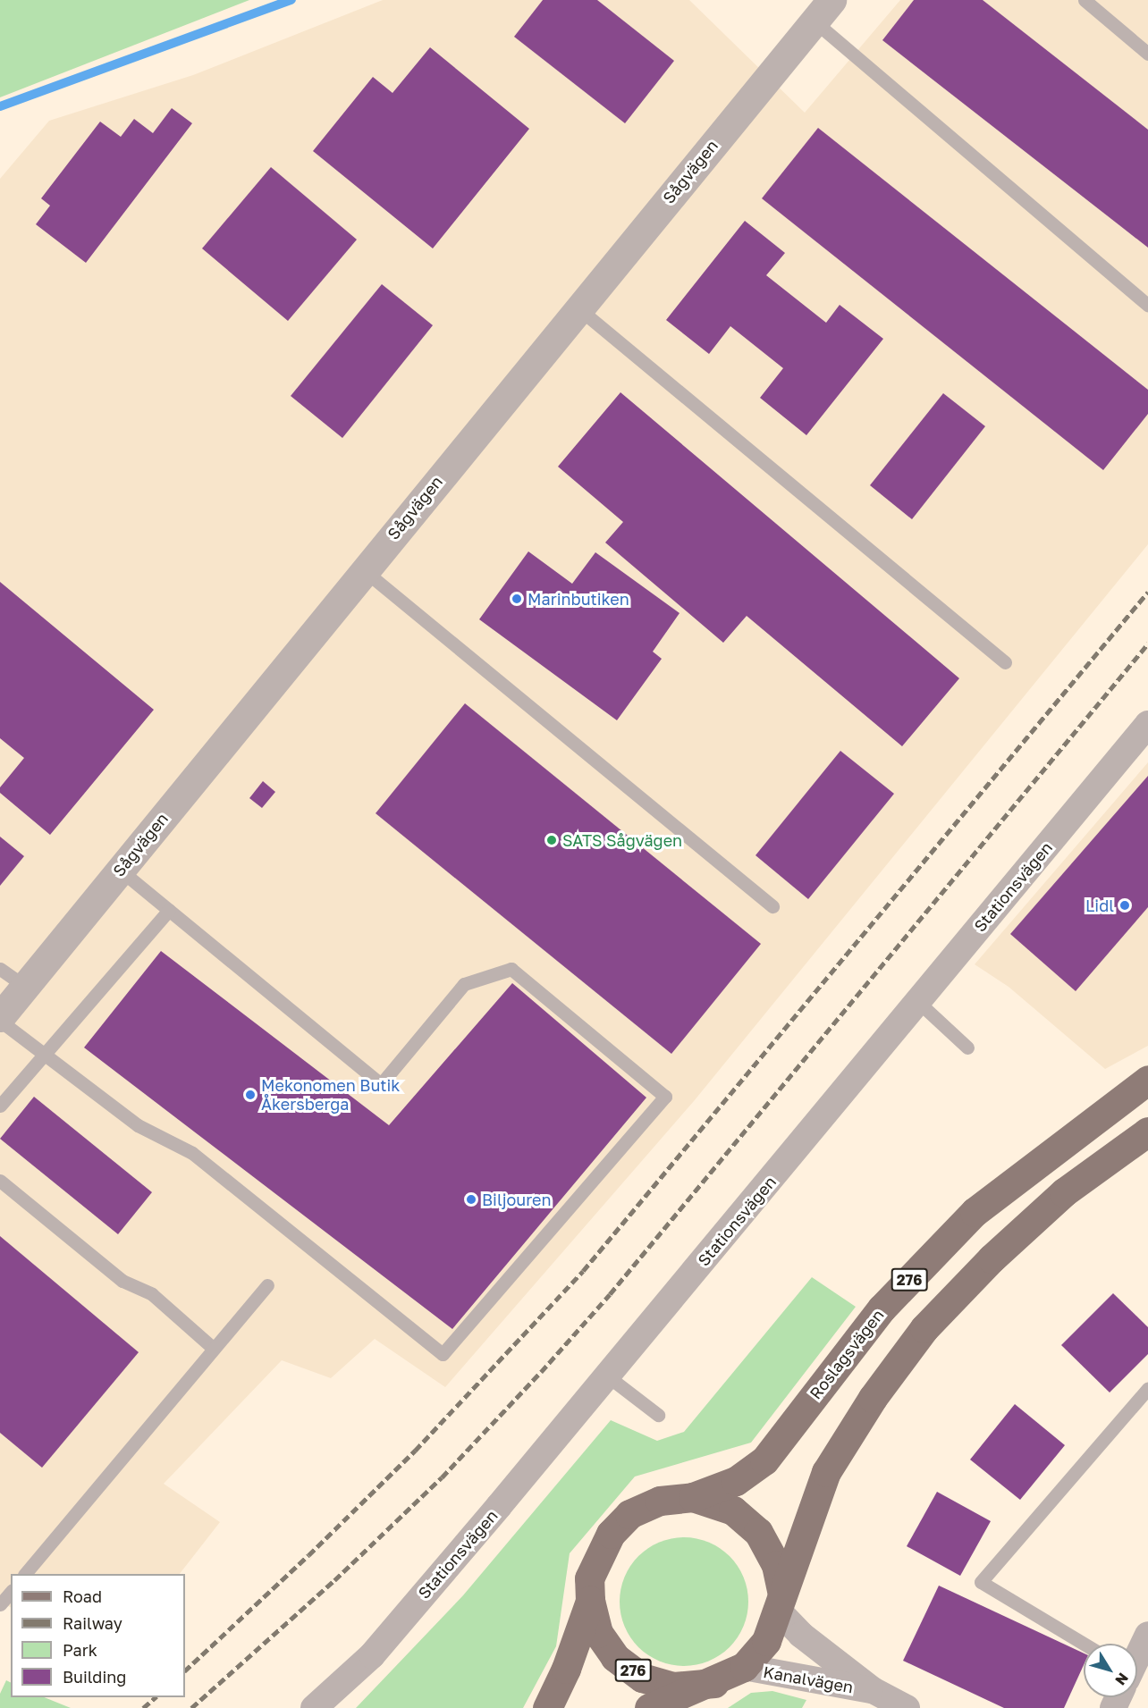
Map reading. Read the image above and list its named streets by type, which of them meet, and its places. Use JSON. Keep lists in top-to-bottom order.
{
  "streets": {
    "main road": ["276", "Roslagsvägen"],
    "street": ["Sågvägen", "Stationsvägen", "Kanalvägen"]
  },
  "crossings": [
    ["Roslagsvägen", "Kanalvägen"]
  ],
  "places": [
    "Marinbutiken",
    "SATS Sågvägen",
    "Lidl",
    "Mekonomen Butik Åkersberga",
    "Biljouren"
  ],
  "legend": [
    "Road",
    "Railway",
    "Park",
    "Building"
  ],
  "north": "bottom right"
}
